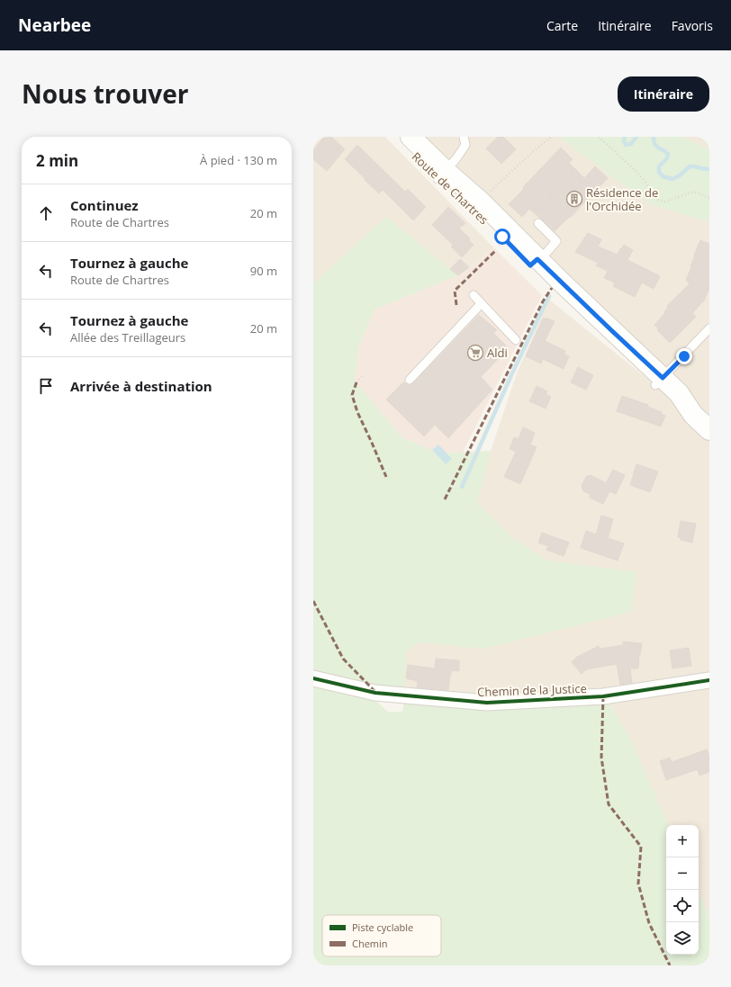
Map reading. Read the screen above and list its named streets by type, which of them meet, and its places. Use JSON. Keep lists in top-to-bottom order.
{
  "streets": {
    "main road": ["Route de Chartres"],
    "street": ["Chemin de la Justice"]
  },
  "places": {
    "building": ["Résidence de l'Orchidée"],
    "supermarket": ["Aldi"]
  },
  "legend": ["Piste cyclable", "Chemin"],
  "page": {
    "header": "Nearbee",
    "nav": ["Carte", "Itinéraire", "Favoris"],
    "title": "Nous trouver",
    "buttons": "Itinéraire",
    "heading": ["2 min", "À pied · 130 m"],
    "list": [
      ["Continuez", "Route de Chartres", "20 m"],
      ["Tournez à gauche", "Route de Chartres", "90 m"],
      ["Tournez à gauche", "Allée des Treillageurs", "20 m"],
      "Arrivée à destination"
    ],
    "map_buttons": ["+", "−"]
  }
}
